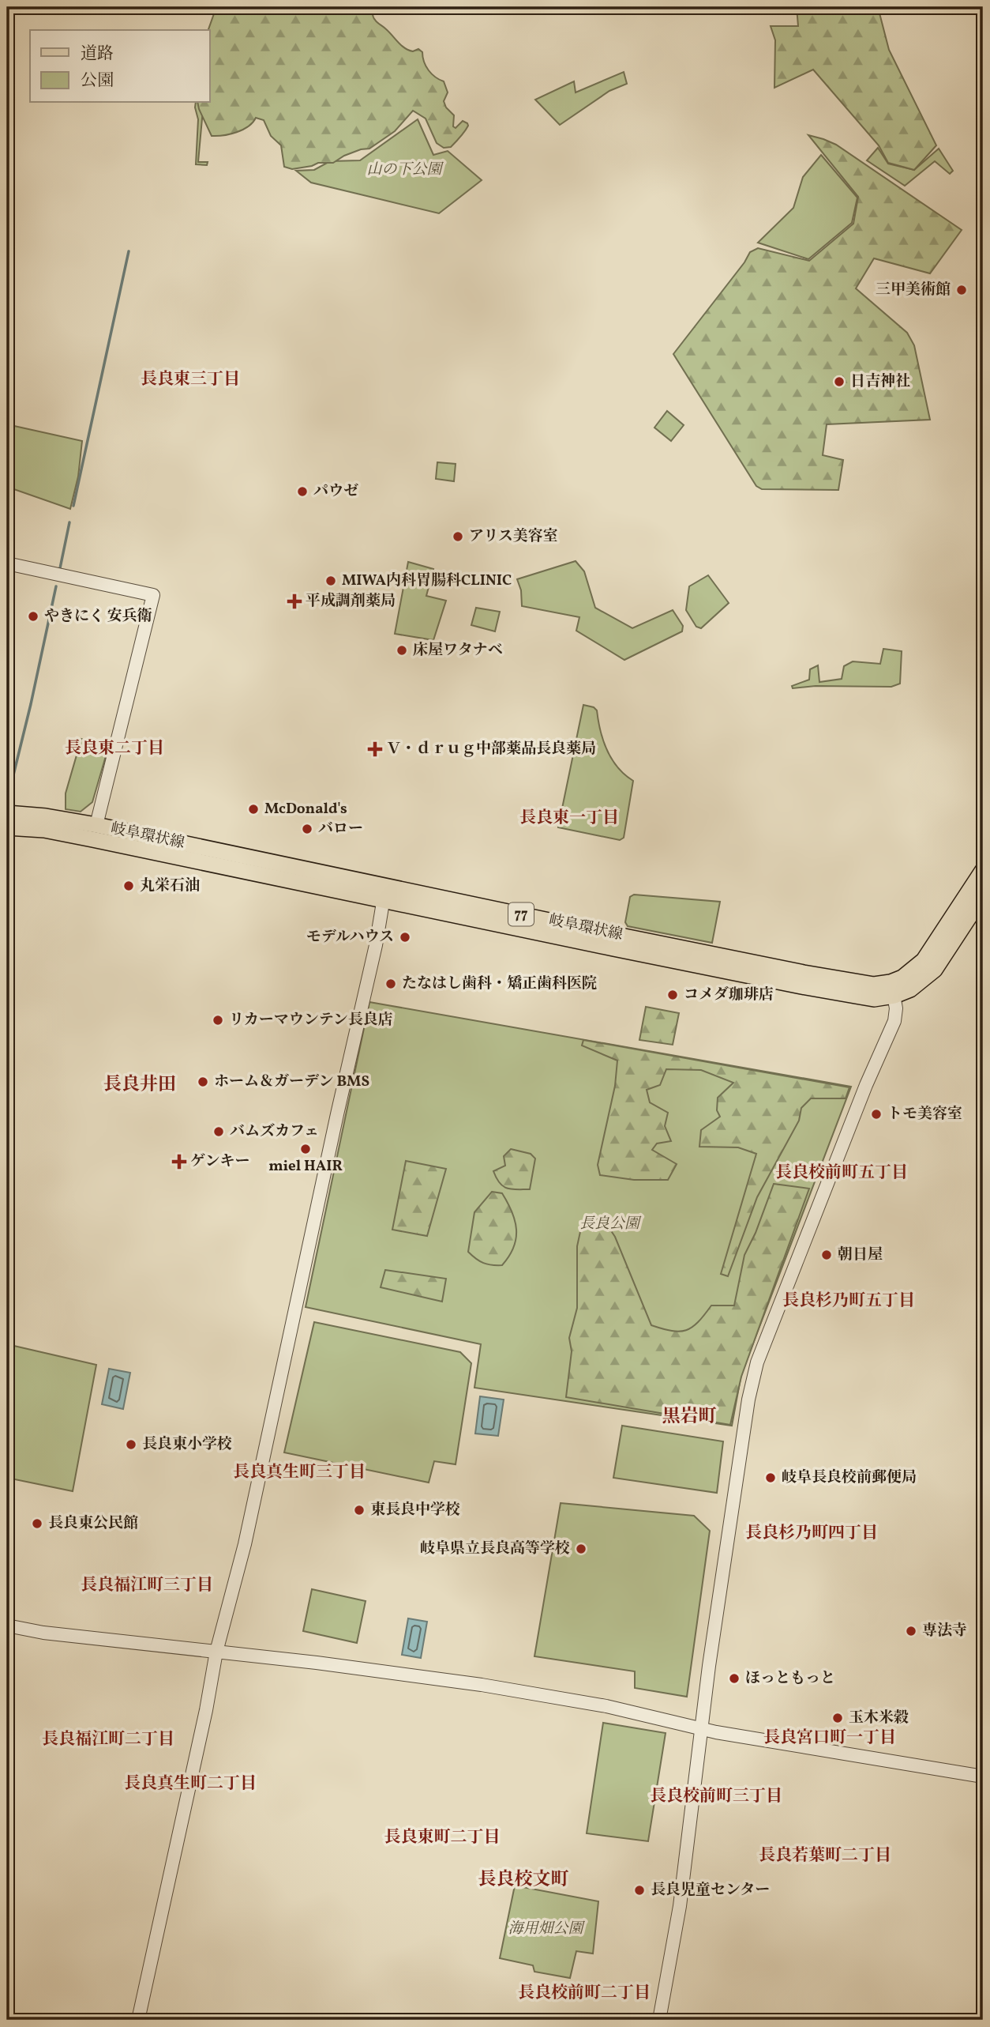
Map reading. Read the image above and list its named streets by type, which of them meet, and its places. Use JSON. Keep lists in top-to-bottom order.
{
  "streets": {
    "main road": ["岐阜環状線", "77"]
  },
  "districts": [
    "長良東三丁目",
    "長良東二丁目",
    "長良東一丁目",
    "長良井田",
    "長良校前町五丁目",
    "長良杉乃町五丁目",
    "黒岩町",
    "長良真生町三丁目",
    "長良杉乃町四丁目",
    "長良福江町三丁目",
    "長良宮口町一丁目",
    "長良福江町二丁目",
    "長良真生町二丁目",
    "長良校前町三丁目",
    "長良東町二丁目",
    "長良若葉町二丁目",
    "長良校文町",
    "長良校前町二丁目"
  ],
  "parks": ["山の下公園", "長良公園", "海用畑公園"],
  "places": {
    "other": [
      "三甲美術館",
      "日吉神社",
      "パウゼ",
      "アリス美容室",
      "MIWA内科胃腸科CLINIC",
      "やきにく 安兵衛",
      "床屋ワタナベ",
      "McDonald's",
      "バロー",
      "丸栄石油",
      "モデルハウス",
      "たなはし歯科・矯正歯科医院",
      "コメダ珈琲店",
      "リカーマウンテン長良店",
      "ホーム＆ガーデン BMS",
      "トモ美容室",
      "バムズカフェ",
      "miel HAIR",
      "朝日屋",
      "長良東小学校",
      "岐阜長良校前郵便局",
      "東長良中学校",
      "長良東公民館",
      "岐阜県立長良高等学校",
      "専法寺",
      "ほっともっと",
      "玉木米穀",
      "長良児童センター"
    ],
    "health": ["平成調剤薬局", "Ｖ・ｄｒｕｇ中部薬品長良薬局", "ゲンキー"]
  },
  "legend": ["道路", "公園"]
}
